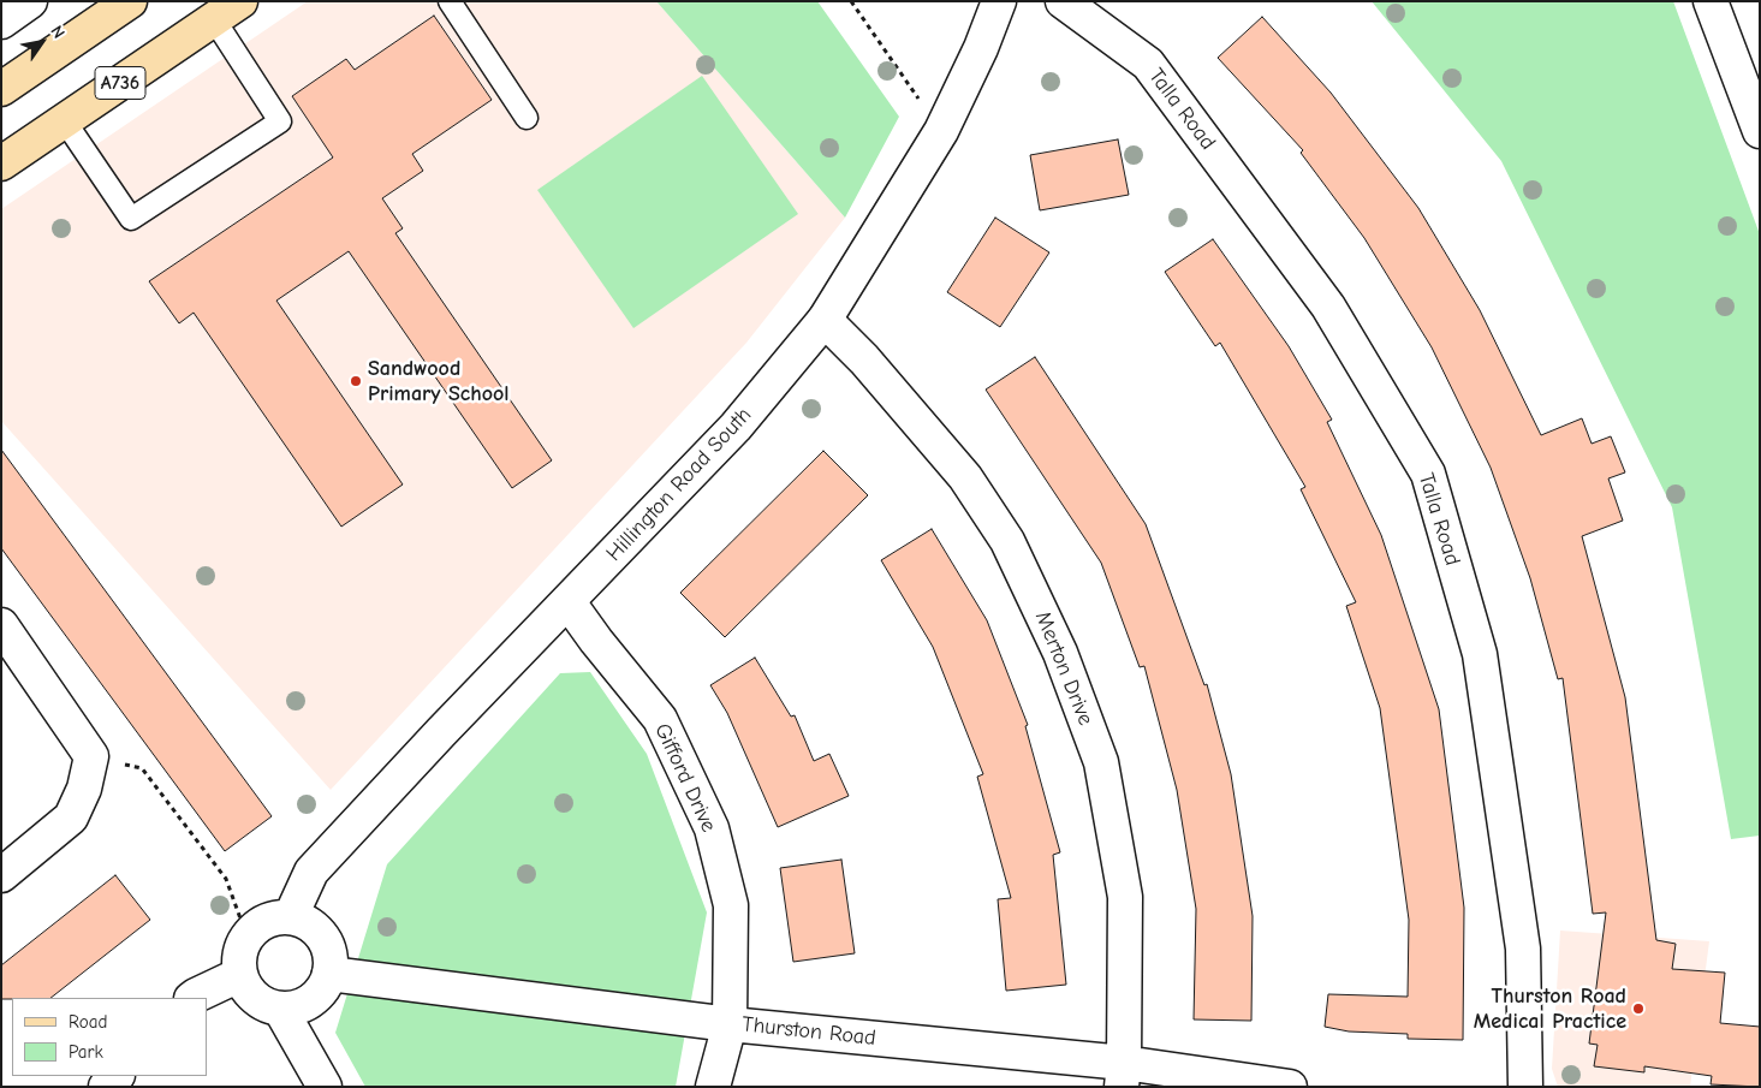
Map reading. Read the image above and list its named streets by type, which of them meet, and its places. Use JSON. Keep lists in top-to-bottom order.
{
  "streets": {
    "main road": ["A736"],
    "street": [
      "Talla Road",
      "Hillington Road South",
      "Merton Drive",
      "Gifford Drive",
      "Thurston Road"
    ]
  },
  "crossings": [
    ["Hillington Road South", "Merton Drive"],
    ["Hillington Road South", "Gifford Drive"],
    ["Hillington Road South", "Thurston Road"],
    ["Merton Drive", "Thurston Road"],
    ["Gifford Drive", "Thurston Road"]
  ],
  "places": ["Sandwood Primary School", "Thurston Road Medical Practice"],
  "legend": ["Road", "Park"],
  "north": "top right"
}
